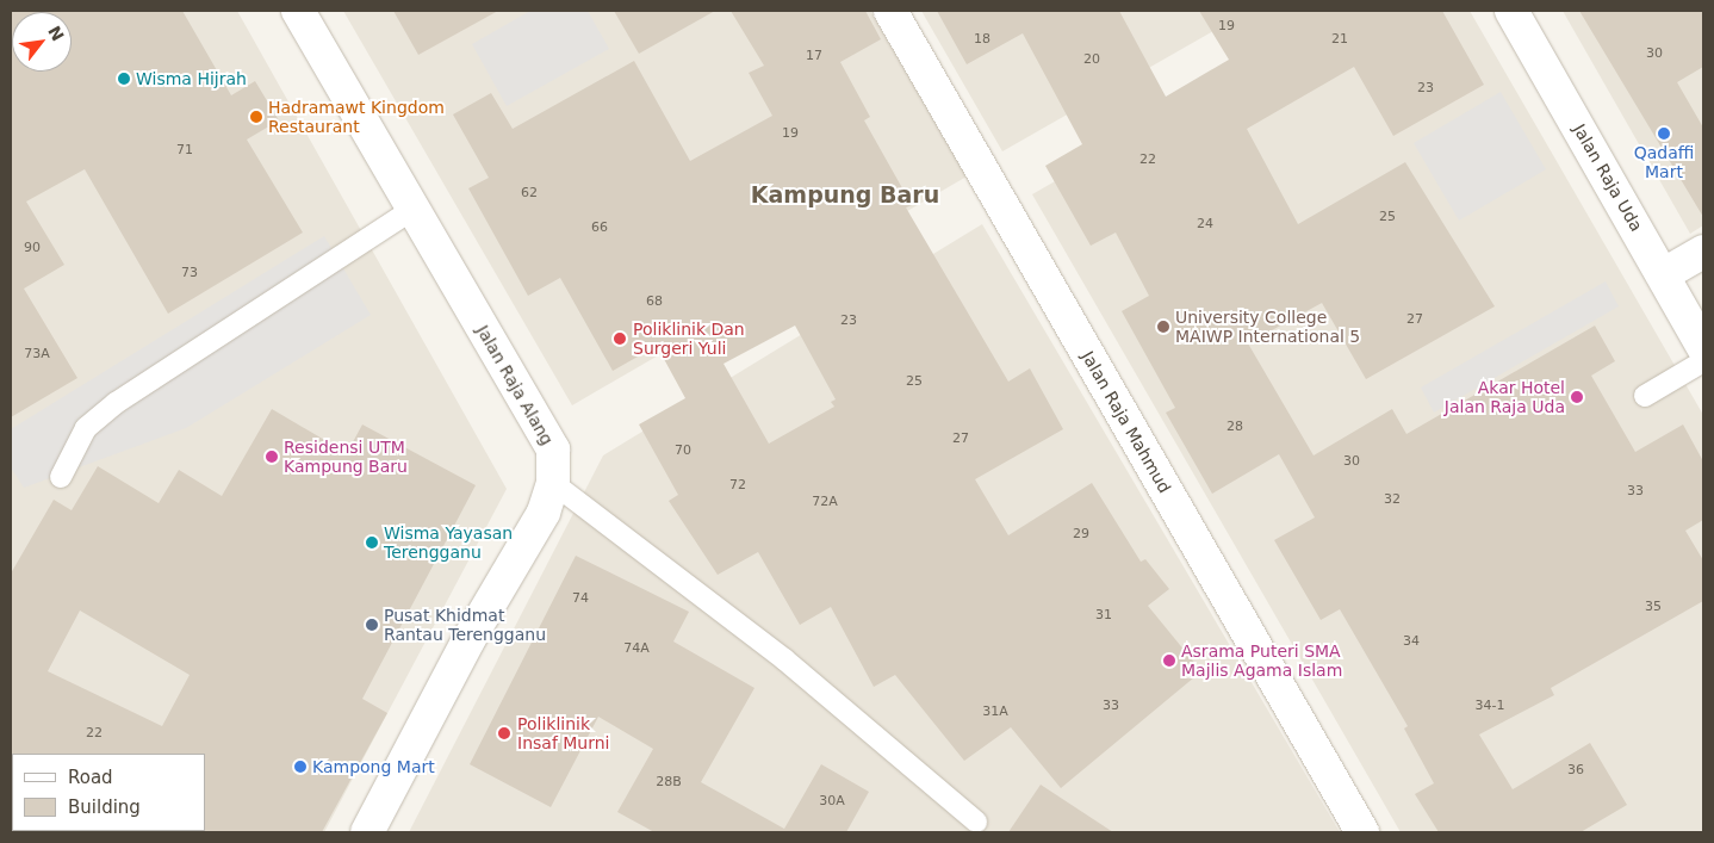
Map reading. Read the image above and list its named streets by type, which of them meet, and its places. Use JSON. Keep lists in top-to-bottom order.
{
  "streets": {
    "street": ["Jalan Raja Uda", "Jalan Raja Alang", "Jalan Raja Mahmud"]
  },
  "districts": ["Kampung Baru"],
  "places": [
    "Wisma Hijrah",
    "Hadramawt Kingdom Restaurant",
    "Qadaffi Mart",
    "University College MAIWP International 5",
    "Poliklinik Dan Surgeri Yuli",
    "Akar Hotel Jalan Raja Uda",
    "Residensi UTM Kampung Baru",
    "Wisma Yayasan Terengganu",
    "Pusat Khidmat Rantau Terengganu",
    "Asrama Puteri SMA Majlis Agama Islam",
    "Poliklinik Insaf Murni",
    "Kampong Mart"
  ],
  "house_numbers": [
    "19",
    "18",
    "21",
    "30",
    "17",
    "20",
    "23",
    "19",
    "71",
    "22",
    "62",
    "25",
    "24",
    "66",
    "90",
    "73",
    "68",
    "27",
    "23",
    "73A",
    "25",
    "28",
    "27",
    "70",
    "30",
    "72",
    "33",
    "32",
    "72A",
    "29",
    "74",
    "35",
    "31",
    "34",
    "74A",
    "33",
    "34-1",
    "31A",
    "22",
    "36",
    "28B",
    "30A"
  ],
  "legend": ["Road", "Building"],
  "north": "top right"
}
